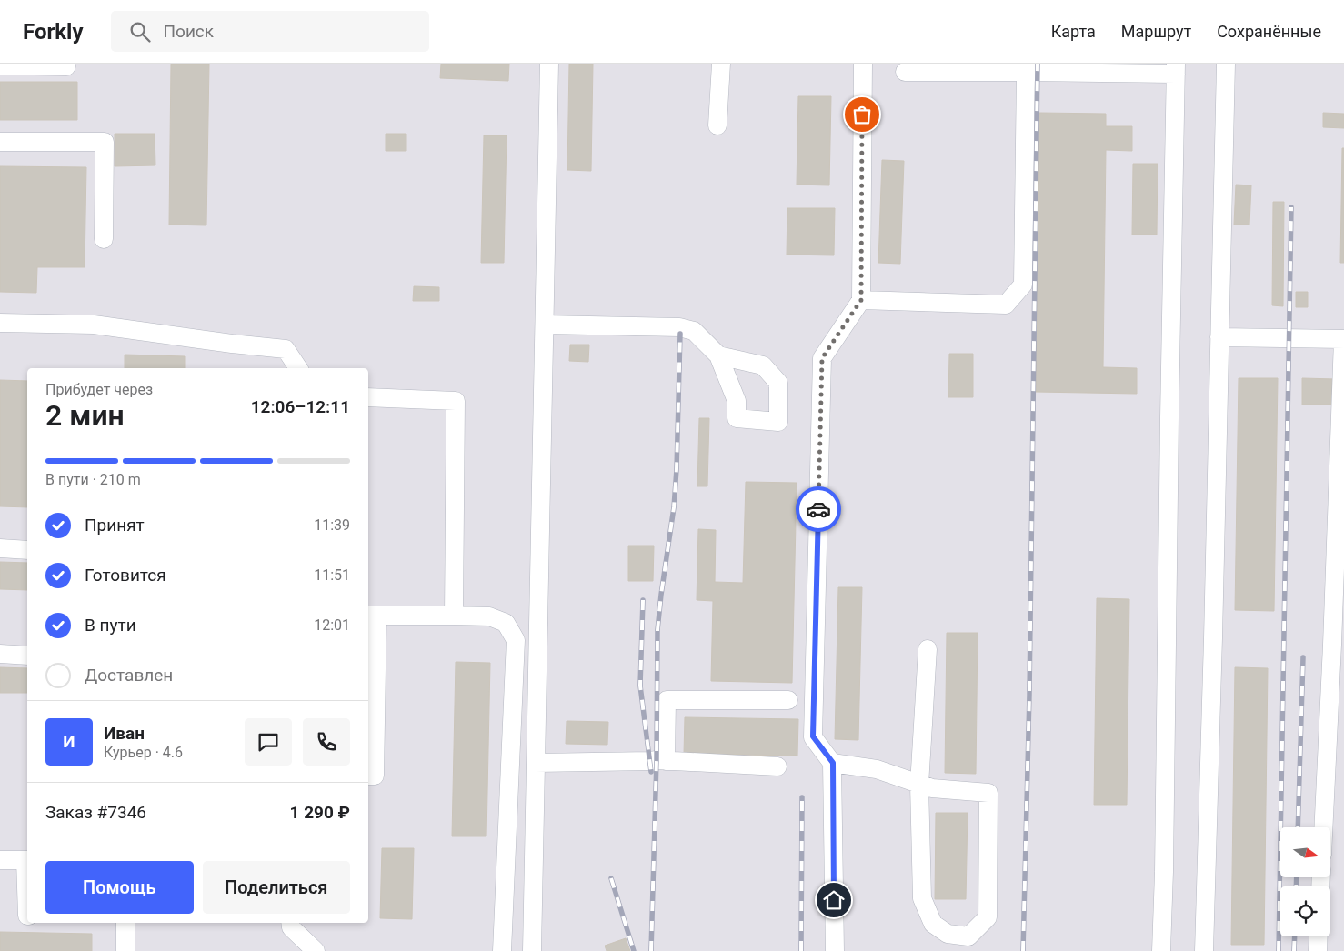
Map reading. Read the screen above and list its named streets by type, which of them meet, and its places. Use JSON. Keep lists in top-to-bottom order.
{
  "north": "right",
  "page": {
    "header": "Forkly",
    "search": "Поиск",
    "nav": ["Карта", "Маршрут", "Сохранённые"],
    "heading": ["2 мин", "Прибудет через", "12:06–12:11"],
    "panel": [
      "Иван",
      "Курьер · 4.6",
      "Заказ #7346",
      "1 290 ₽"
    ],
    "bar": "В пути · 210 m",
    "list": [
      ["Принят", "11:39"],
      ["Готовится", "11:51"],
      ["В пути", "12:01"],
      "Доставлен"
    ],
    "round": "И",
    "buttons": ["Помощь", "Поделиться"]
  }
}
